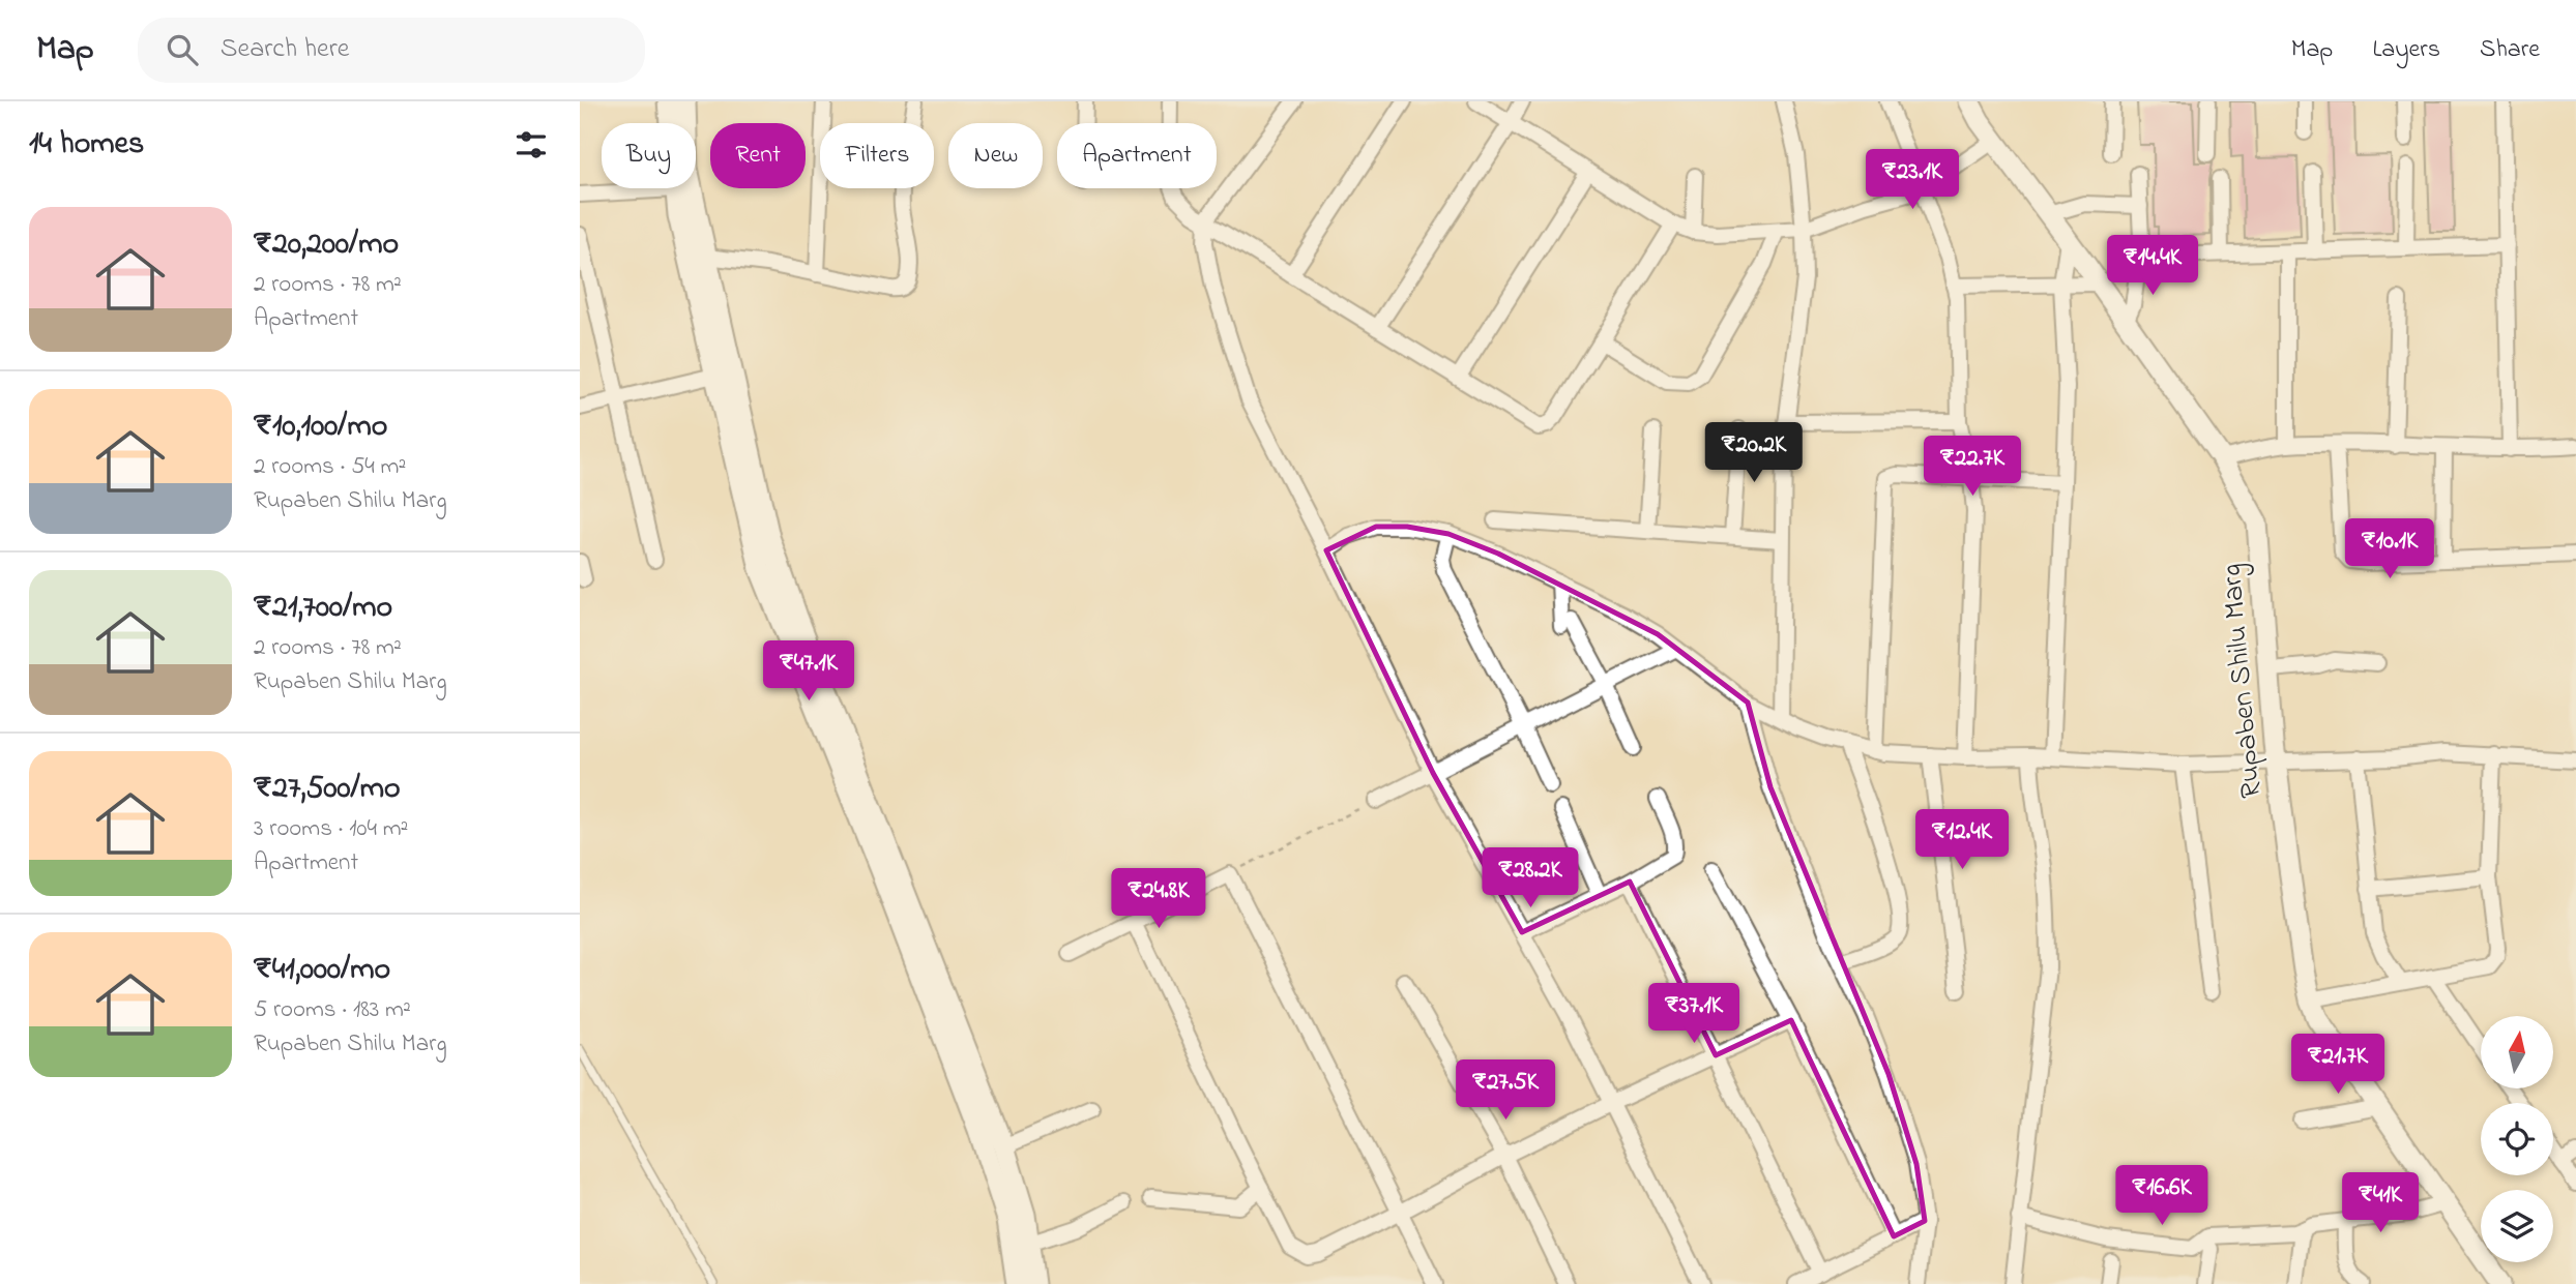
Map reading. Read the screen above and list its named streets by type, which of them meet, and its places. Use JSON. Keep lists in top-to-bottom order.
{
  "streets": {
    "street": ["Rupaben Shilu Marg"]
  },
  "north": "top",
  "page": {
    "header": "Map",
    "search": "Search here",
    "nav": ["Map", "Layers", "Share"],
    "heading": "14 homes",
    "chip": [
      "Buy",
      "Rent",
      "Filters",
      "New",
      "Apartment"
    ],
    "price": [
      "₹23.1K",
      "₹14.4K",
      "₹20.2K",
      "₹22.7K",
      "₹10.1K",
      "₹47.1K",
      "₹12.4K",
      "₹28.2K",
      "₹24.8K",
      "₹37.1K",
      "₹21.7K",
      "₹27.5K",
      "₹16.6K",
      "₹41K"
    ],
    "list": [
      {
        "name": "₹20,200/mo",
        "note": "2 rooms · 78 m² · Apartment"
      },
      {
        "name": "₹10,100/mo",
        "note": "2 rooms · 54 m² · Rupaben Shilu Marg"
      },
      {
        "name": "₹21,700/mo",
        "note": "2 rooms · 78 m² · Rupaben Shilu Marg"
      },
      {
        "name": "₹27,500/mo",
        "note": "3 rooms · 104 m² · Apartment"
      },
      {
        "name": "₹41,000/mo",
        "note": "5 rooms · 183 m² · Rupaben Shilu Marg"
      }
    ]
  }
}
